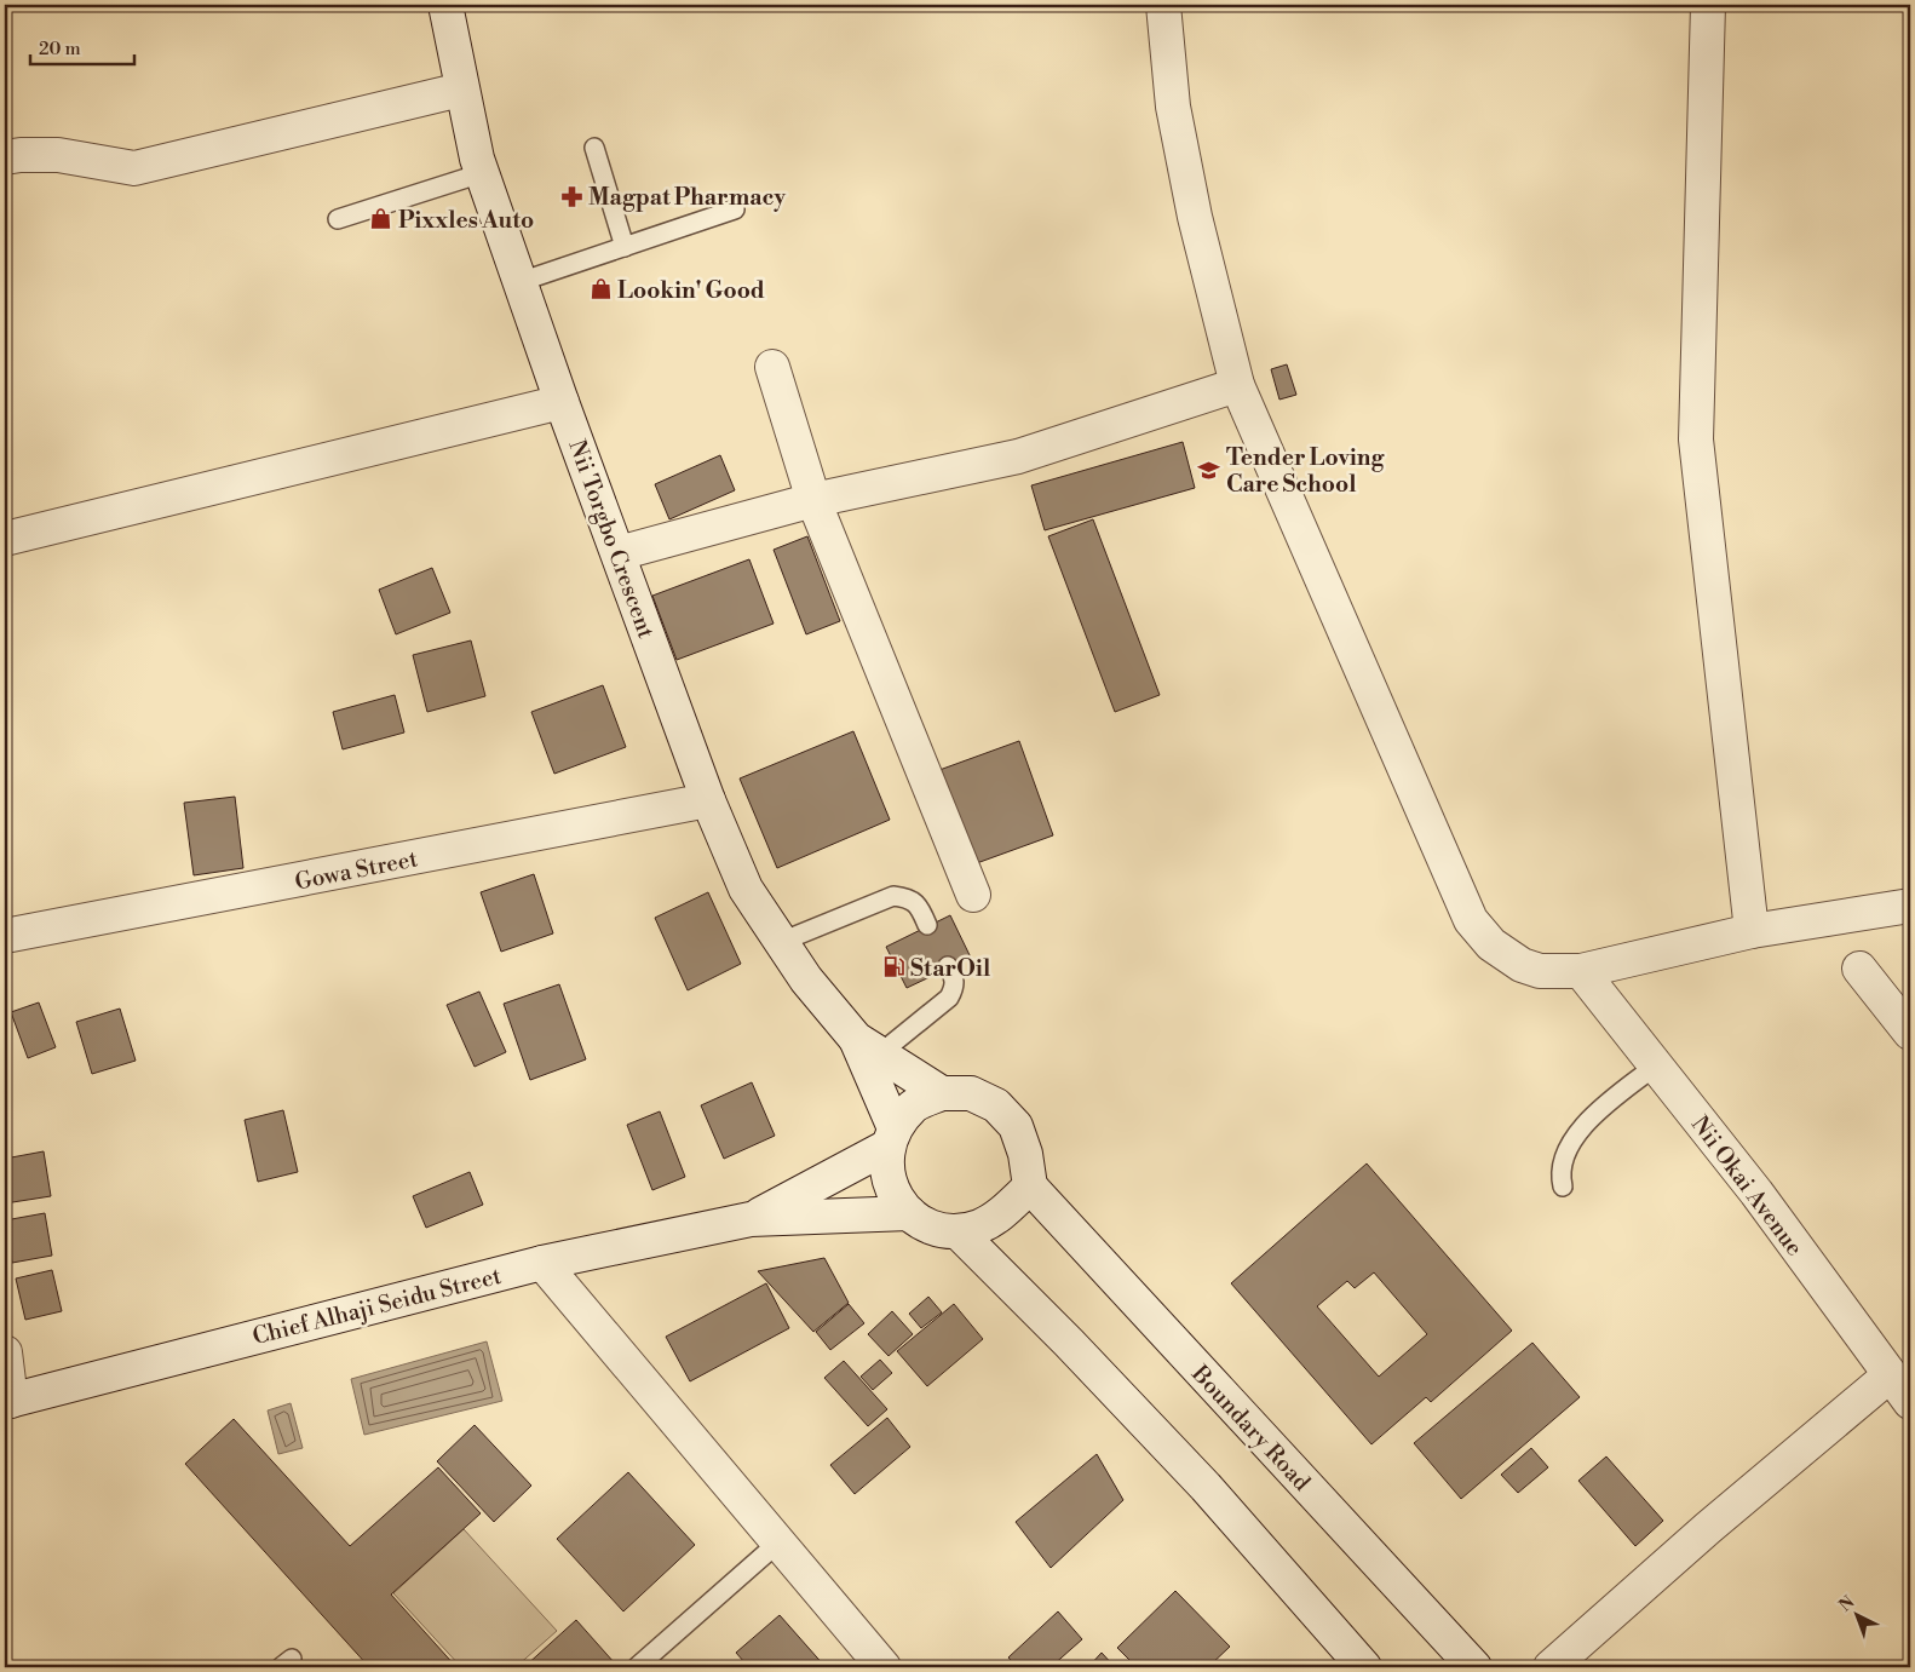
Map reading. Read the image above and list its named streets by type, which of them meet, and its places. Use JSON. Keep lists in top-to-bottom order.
{
  "streets": {
    "street": [
      "Nii Torgbo Crescent",
      "Gowa Street",
      "Nii Okai Avenue",
      "Chief Alhaji Seidu Street",
      "Boundary Road"
    ]
  },
  "crossings": [
    ["Nii Torgbo Crescent", "Gowa Street"],
    ["Chief Alhaji Seidu Street", "Boundary Road"]
  ],
  "places": {
    "pharmacy": ["Magpat Pharmacy"],
    "shop": ["Pixxles Auto", "Lookin' Good"],
    "school or university": ["Tender Loving Care School"],
    "fuel station": ["StarOil"]
  },
  "scale_bar": "20 m",
  "north": "top left"
}
